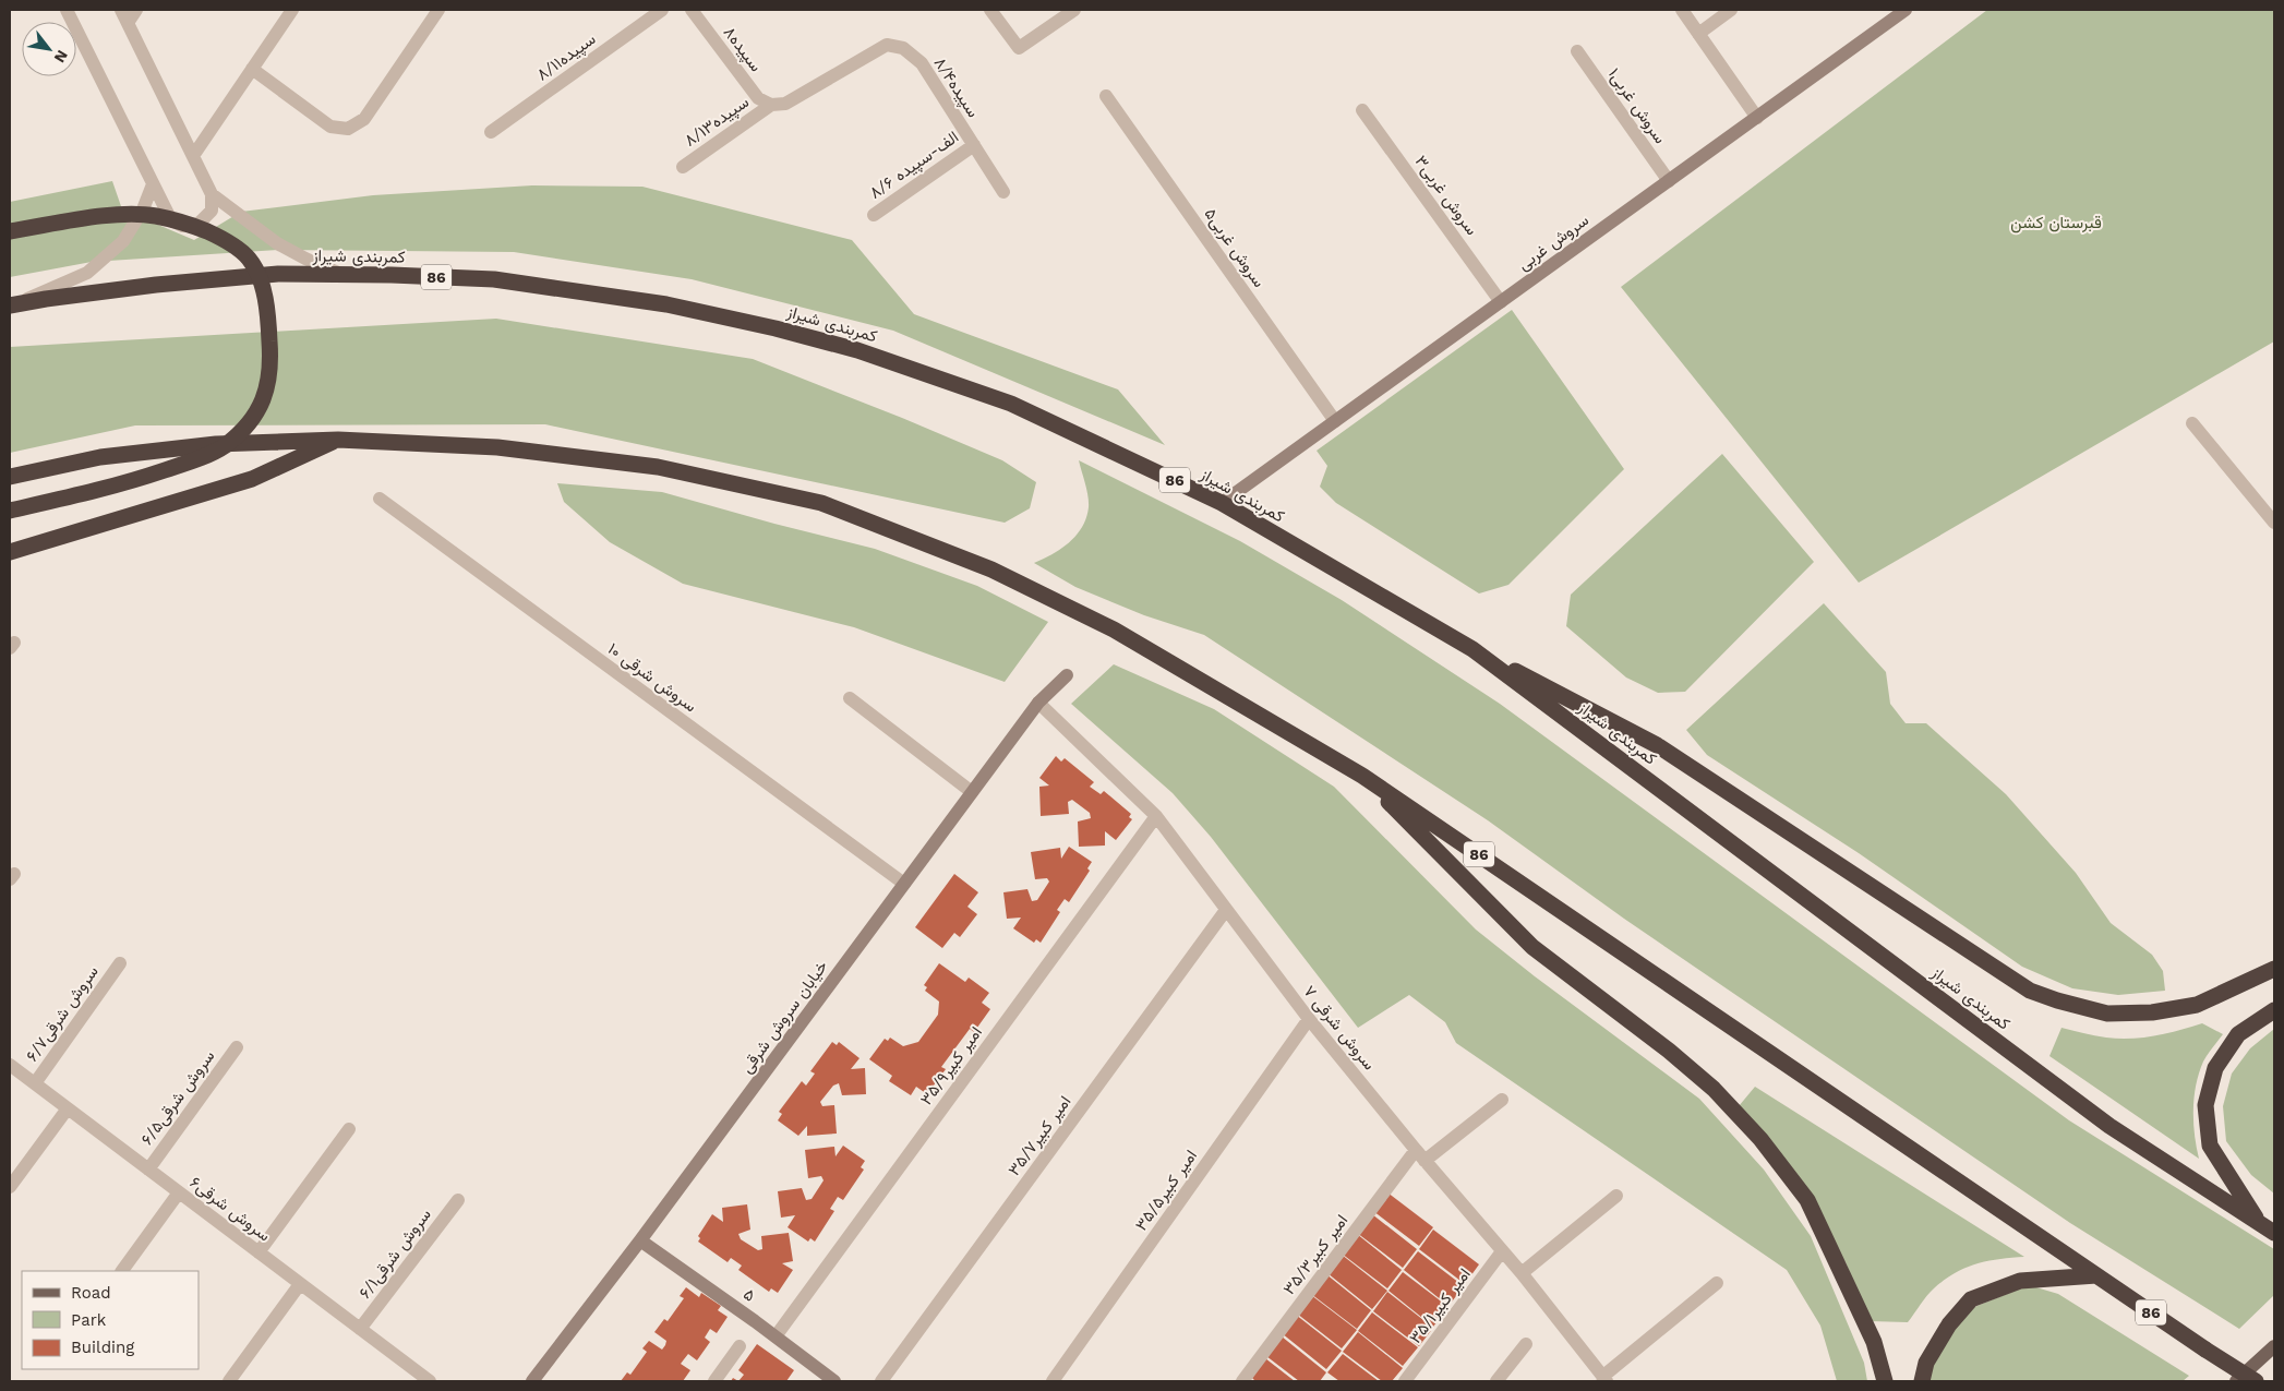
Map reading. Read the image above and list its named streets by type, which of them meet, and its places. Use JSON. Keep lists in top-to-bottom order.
{
  "streets": {
    "highway": ["کمربندی شیراز", "86"],
    "street": [
      "سپیده۸",
      "سپیده۸/۱۱",
      "سپیده۸/۴",
      "سروش غربی۱",
      "سپیده۸/۱۳",
      "۸/۶ الف-سپیده",
      "سروش غربی۳",
      "سروش غربی",
      "سروش غربی۵",
      "سروش شرقی ۱۰",
      "سروش شرقی۶/۷",
      "خیابان سروش شرقی",
      "سروش شرقی ۷",
      "امیر کبیر۳۵/۹",
      "سروش شرقی۶/۵",
      "امیر کبیر۳۵/۷",
      "امیر کبیر۳۵/۵",
      "سروش شرقی۶",
      "سروش شرقی۶/۱",
      "امیر کبیر۳۵/۳",
      "۵",
      "امیر کبیر۳۵/۱"
    ]
  },
  "crossings": [
    ["سپیده۸", "سپیده۸/۴"],
    ["سپیده۸", "سپیده۸/۱۳"],
    ["سپیده۸/۴", "سپیده۸/۱۳"],
    ["سپیده۸/۴", "۸/۶ الف-سپیده"],
    ["سروش غربی۱", "سروش غربی"],
    ["سروش غربی۳", "سروش غربی"],
    ["سروش غربی", "سروش غربی۵"],
    ["سروش غربی", "کمربندی شیراز"],
    ["کمربندی شیراز", "86"],
    ["سروش شرقی ۱۰", "خیابان سروش شرقی"],
    ["سروش شرقی۶/۷", "سروش شرقی۶"],
    ["خیابان سروش شرقی", "سروش شرقی ۷"],
    ["خیابان سروش شرقی", "۵"],
    ["سروش شرقی ۷", "امیر کبیر۳۵/۹"],
    ["سروش شرقی ۷", "امیر کبیر۳۵/۷"],
    ["سروش شرقی ۷", "امیر کبیر۳۵/۵"],
    ["سروش شرقی ۷", "امیر کبیر۳۵/۳"],
    ["سروش شرقی ۷", "امیر کبیر۳۵/۱"],
    ["امیر کبیر۳۵/۹", "۵"],
    ["سروش شرقی۶/۵", "سروش شرقی۶"],
    ["سروش شرقی۶", "سروش شرقی۶/۱"]
  ],
  "parks": ["قبرستان کشن"],
  "legend": ["Road", "Park", "Building"],
  "north": "bottom right"
}
